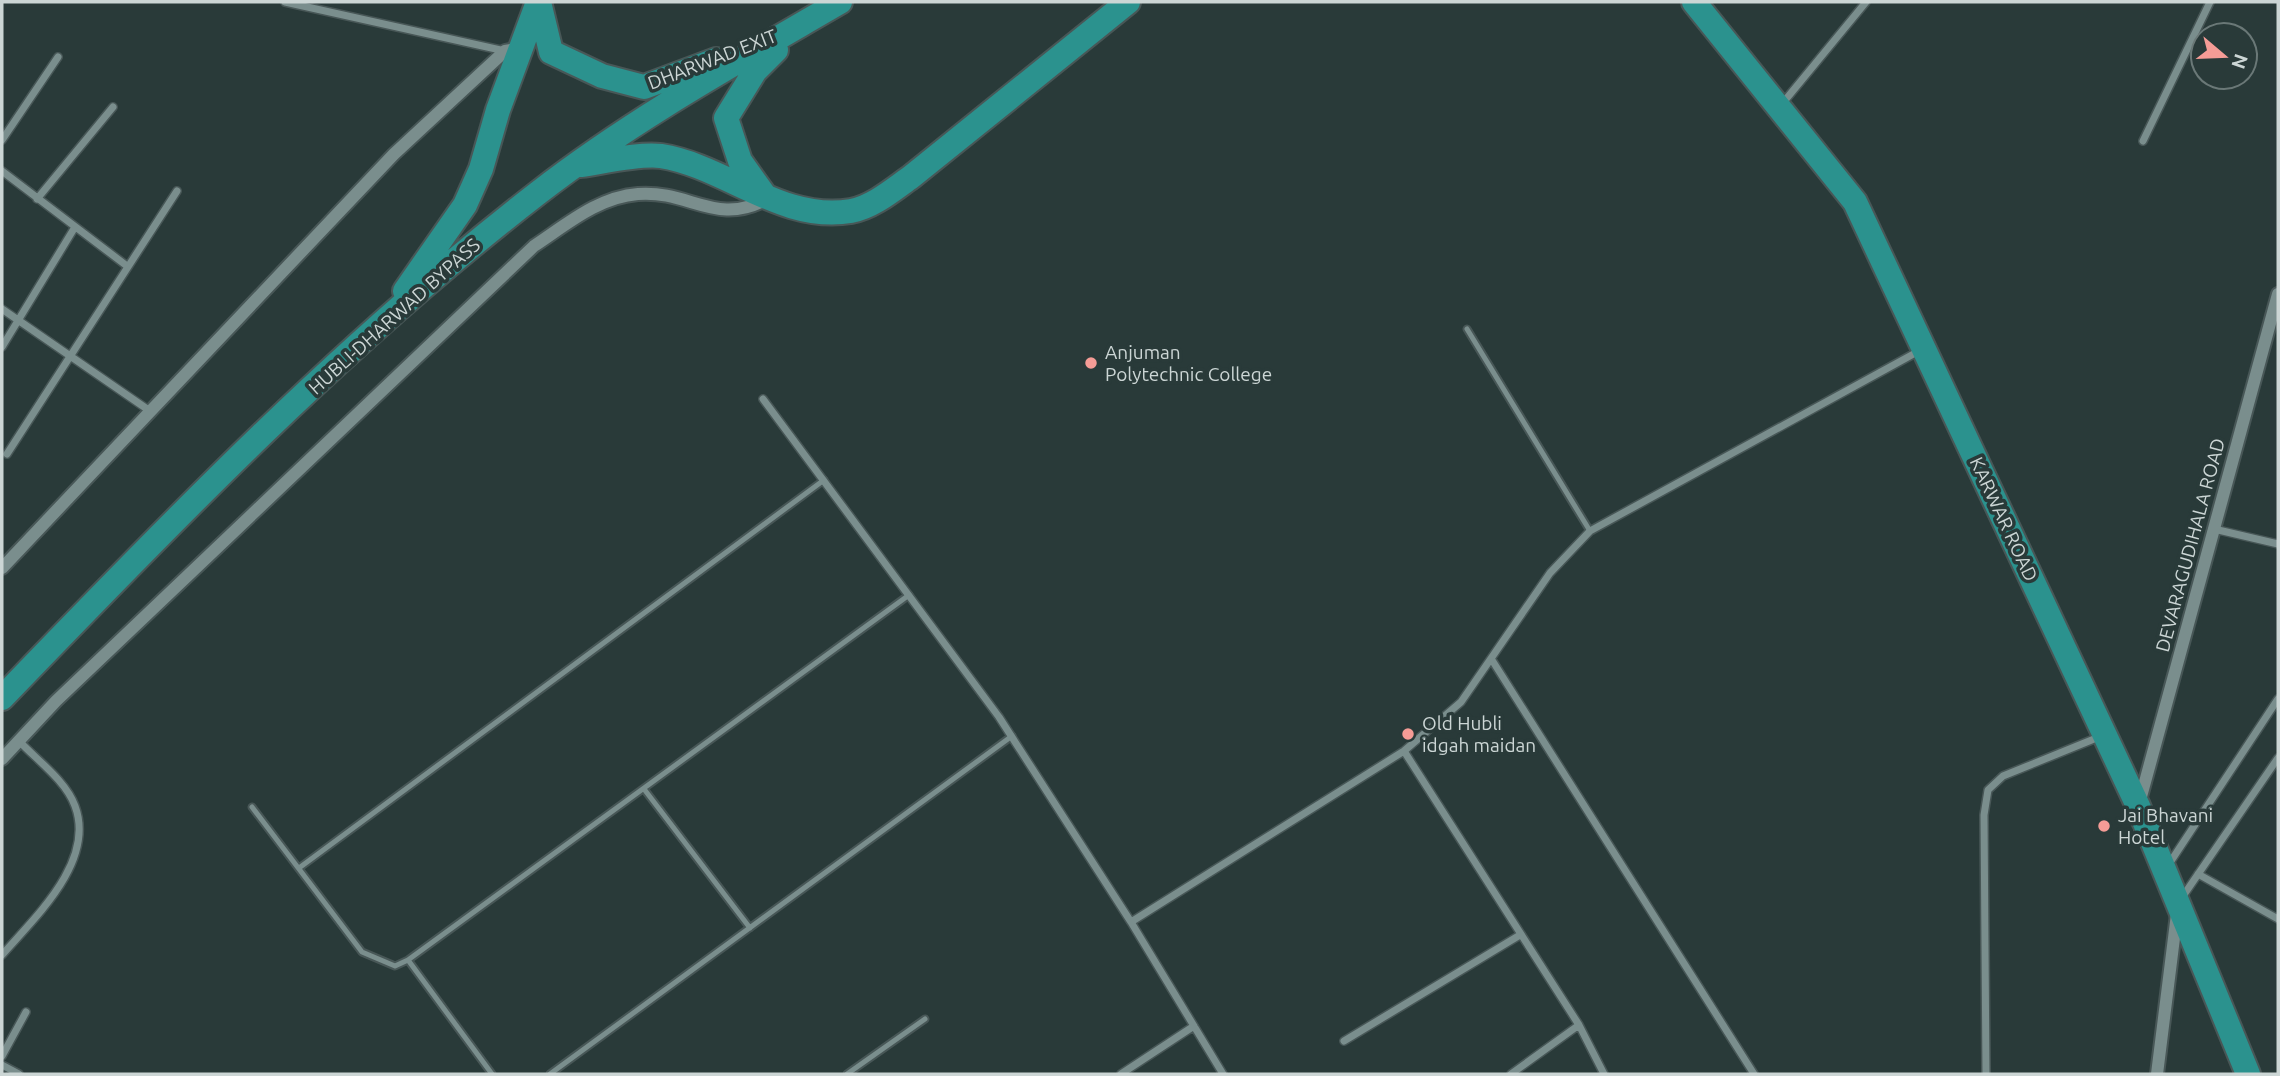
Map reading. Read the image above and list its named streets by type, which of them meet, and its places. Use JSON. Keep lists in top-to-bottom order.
{
  "streets": {
    "highway": ["DHARWAD EXIT", "HUBLI-DHARWAD BYPASS", "KARWAR ROAD"],
    "street": ["DEVARAGUDIHALA ROAD"]
  },
  "crossings": [
    ["DHARWAD EXIT", "HUBLI-DHARWAD BYPASS"],
    ["KARWAR ROAD", "DEVARAGUDIHALA ROAD"]
  ],
  "places": ["Anjuman Polytechnic College", "Old Hubli idgah maidan", "Jai Bhavani Hotel"],
  "north": "right"
}
